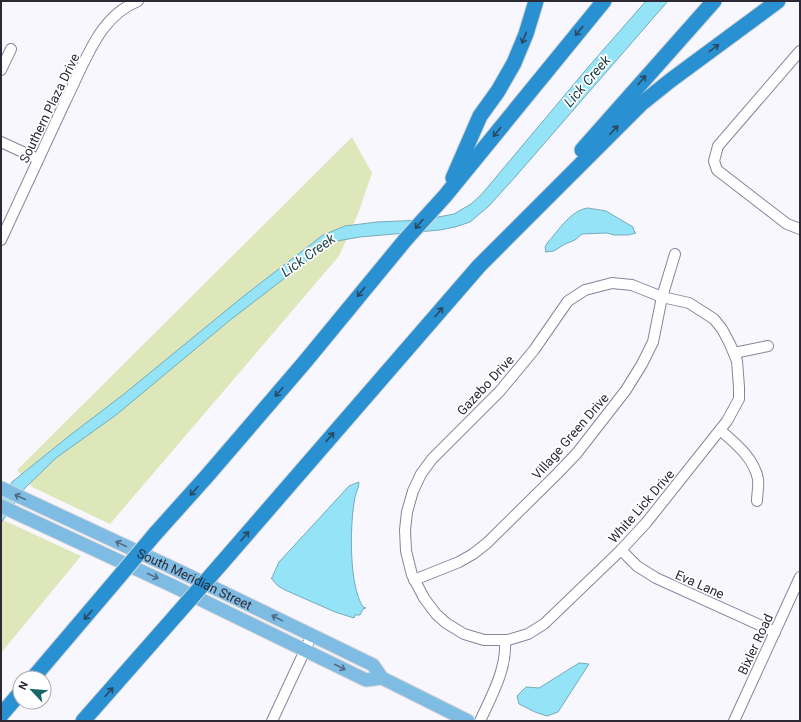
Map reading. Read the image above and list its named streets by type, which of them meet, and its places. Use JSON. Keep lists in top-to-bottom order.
{
  "streets": {
    "main road": ["South Meridian Street"],
    "street": [
      "Southern Plaza Drive",
      "Gazebo Drive",
      "Village Green Drive",
      "White Lick Drive",
      "Eva Lane",
      "Bixler Road"
    ]
  },
  "crossings": [
    ["Gazebo Drive", "Village Green Drive"],
    ["Gazebo Drive", "White Lick Drive"],
    ["Village Green Drive", "White Lick Drive"],
    ["White Lick Drive", "Eva Lane"],
    ["Eva Lane", "Bixler Road"]
  ],
  "water": ["Lick Creek"],
  "north": "top left"
}
